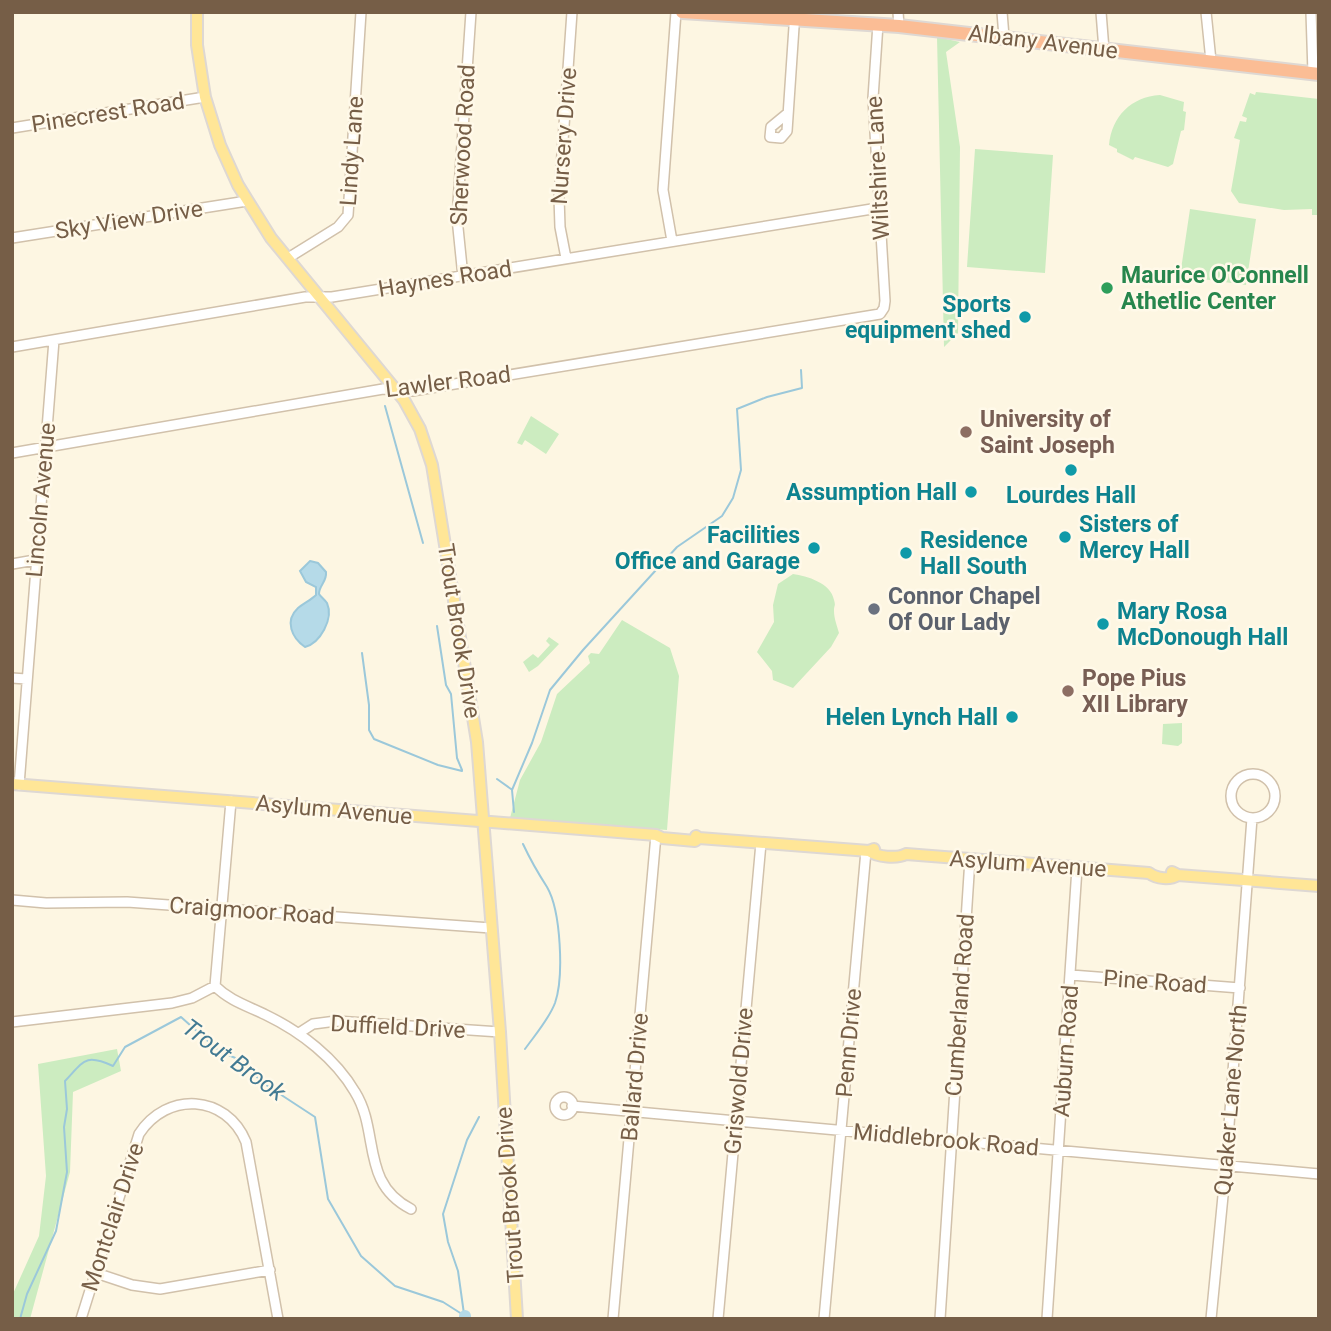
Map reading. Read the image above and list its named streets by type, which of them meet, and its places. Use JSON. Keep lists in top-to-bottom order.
{
  "streets": {
    "highway": ["Albany Avenue"],
    "main road": ["Trout Brook Drive", "Asylum Avenue"],
    "street": [
      "Pinecrest Road",
      "Nursery Drive",
      "Sherwood Road",
      "Lindy Lane",
      "Wiltshire Lane",
      "Sky View Drive",
      "Haynes Road",
      "Lawler Road",
      "Lincoln Avenue",
      "Craigmoor Road",
      "Pine Road",
      "Cumberland Road",
      "Duffield Drive",
      "Penn Drive",
      "Auburn Road",
      "Ballard Drive",
      "Griswold Drive",
      "Quaker Lane North",
      "Middlebrook Road",
      "Montclair Drive"
    ]
  },
  "crossings": [
    ["Albany Avenue", "Wiltshire Lane"],
    ["Pinecrest Road", "Trout Brook Drive"],
    ["Nursery Drive", "Haynes Road"],
    ["Sherwood Road", "Haynes Road"],
    ["Lindy Lane", "Trout Brook Drive"],
    ["Wiltshire Lane", "Haynes Road"],
    ["Wiltshire Lane", "Lawler Road"],
    ["Sky View Drive", "Trout Brook Drive"],
    ["Haynes Road", "Lincoln Avenue"],
    ["Haynes Road", "Trout Brook Drive"],
    ["Lawler Road", "Lincoln Avenue"],
    ["Lawler Road", "Trout Brook Drive"],
    ["Lincoln Avenue", "Asylum Avenue"],
    ["Trout Brook Drive", "Asylum Avenue"],
    ["Trout Brook Drive", "Craigmoor Road"],
    ["Trout Brook Drive", "Duffield Drive"],
    ["Asylum Avenue", "Cumberland Road"],
    ["Asylum Avenue", "Penn Drive"],
    ["Asylum Avenue", "Auburn Road"],
    ["Asylum Avenue", "Ballard Drive"],
    ["Asylum Avenue", "Griswold Drive"],
    ["Asylum Avenue", "Quaker Lane North"],
    ["Pine Road", "Auburn Road"],
    ["Pine Road", "Quaker Lane North"],
    ["Cumberland Road", "Middlebrook Road"],
    ["Penn Drive", "Middlebrook Road"],
    ["Auburn Road", "Middlebrook Road"],
    ["Ballard Drive", "Middlebrook Road"],
    ["Griswold Drive", "Middlebrook Road"],
    ["Quaker Lane North", "Middlebrook Road"]
  ],
  "water": ["Trout Brook"],
  "places": [
    "Maurice O'Connell Athetlic Center",
    "Sports equipment shed",
    "University of Saint Joseph",
    "Lourdes Hall",
    "Assumption Hall",
    "Sisters of Mercy Hall",
    "Facilities Office and Garage",
    "Residence Hall South",
    "Connor Chapel Of Our Lady",
    "Mary Rosa McDonough Hall",
    "Pope Pius XII Library",
    "Helen Lynch Hall"
  ]
}
